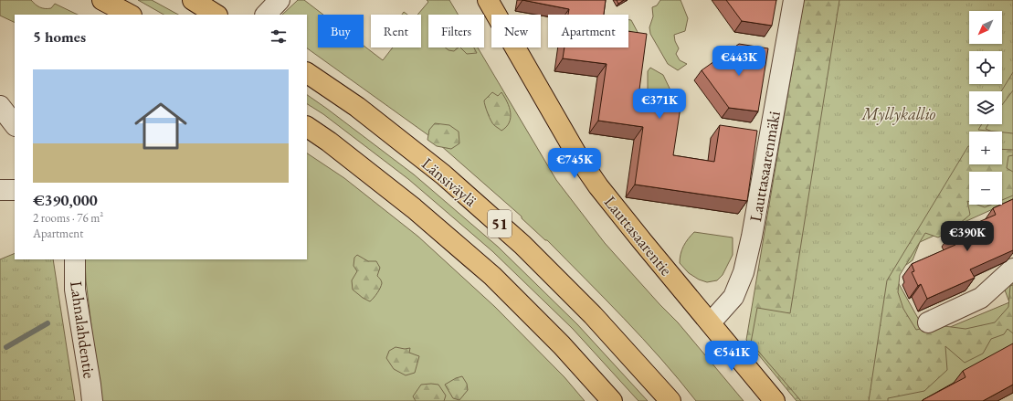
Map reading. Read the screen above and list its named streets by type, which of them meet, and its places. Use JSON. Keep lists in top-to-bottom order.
{
  "streets": {
    "main road": ["Länsiväylä", "51", "Lauttasaarentie"],
    "street": ["Lauttasaarenmäki", "Lahnalahdentie"]
  },
  "crossings": [
    ["Lauttasaarenmäki", "Lauttasaarentie"]
  ],
  "parks": ["Myllykallio"],
  "north": "bottom left",
  "page": {
    "map_buttons": ["+", "−"],
    "chip": [
      "Buy",
      "Rent",
      "Filters",
      "New",
      "Apartment"
    ],
    "heading": "5 homes",
    "price": [
      "€443K",
      "€371K",
      "€745K",
      "€390K",
      "€541K"
    ],
    "list": [
      {
        "name": "€390,000",
        "note": "2 rooms · 76 m² · Apartment"
      }
    ]
  }
}
